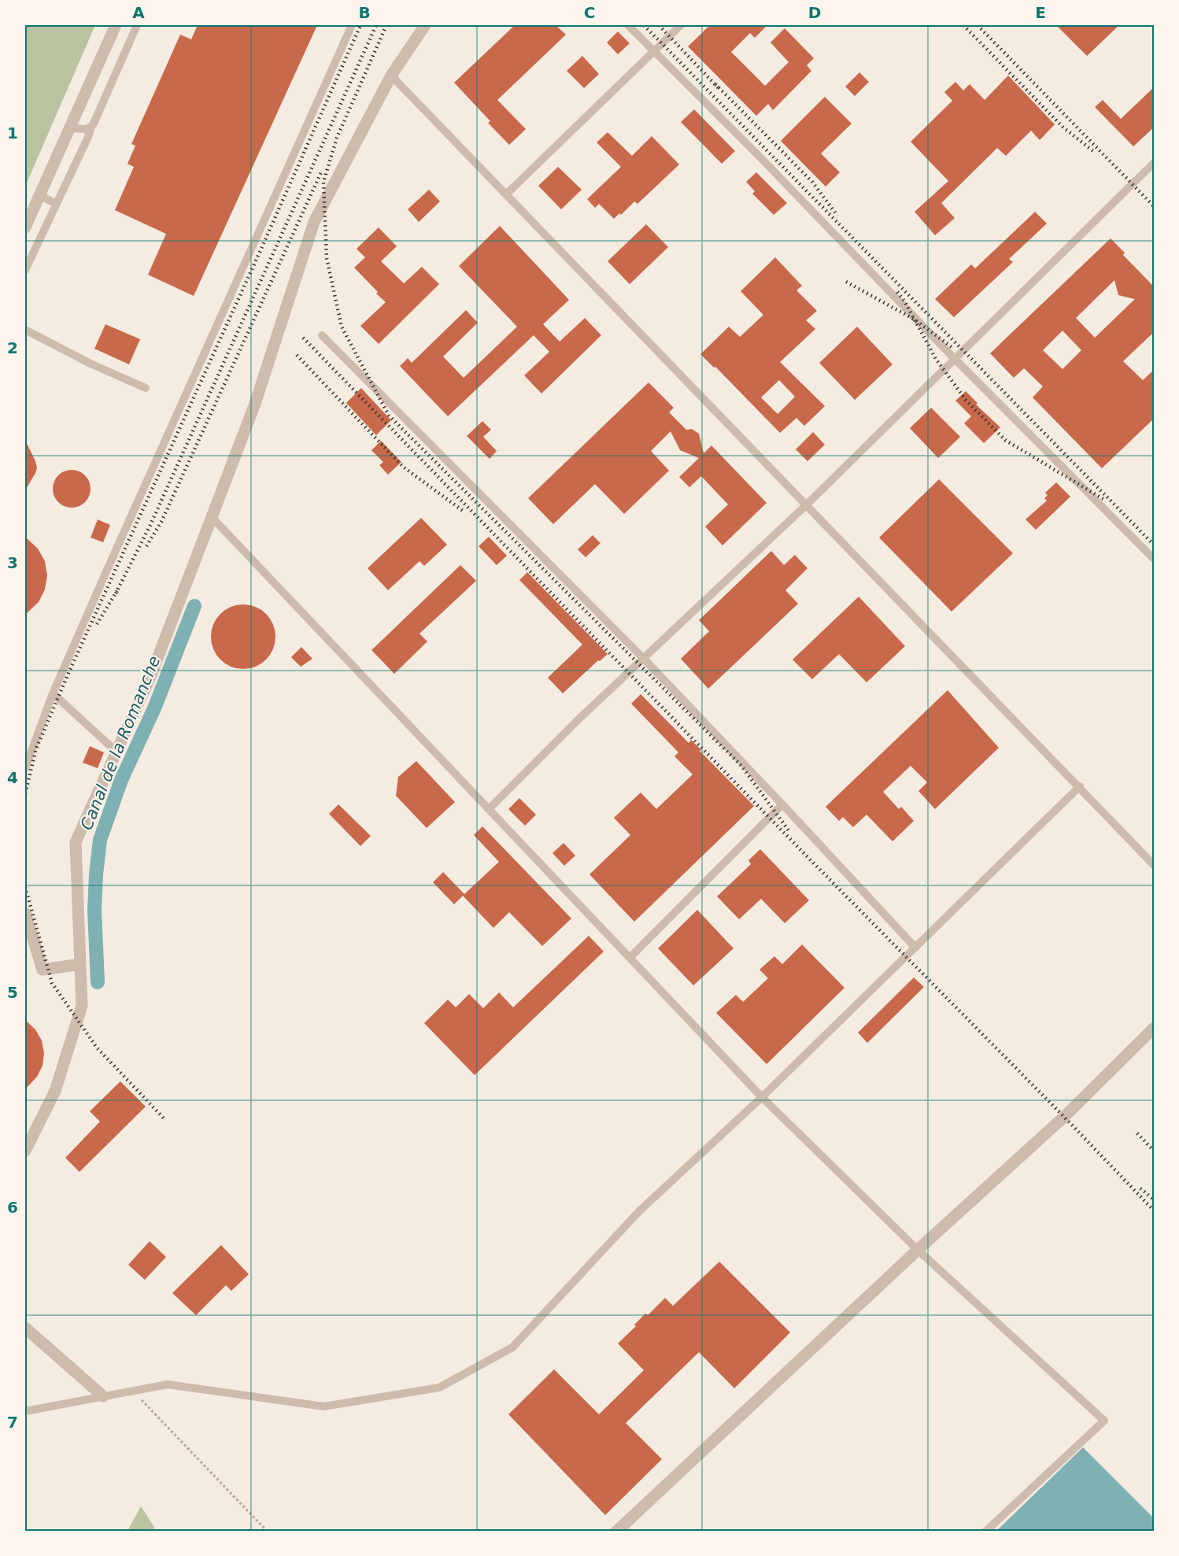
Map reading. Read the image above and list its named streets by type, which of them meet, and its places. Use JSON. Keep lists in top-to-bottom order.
{
  "water": ["Canal de la Romanche"],
  "grid": {
    "columns": [
      "A",
      "B",
      "C",
      "D",
      "E"
    ],
    "rows": [
      "1",
      "2",
      "3",
      "4",
      "5",
      "6",
      "7"
    ]
  }
}
